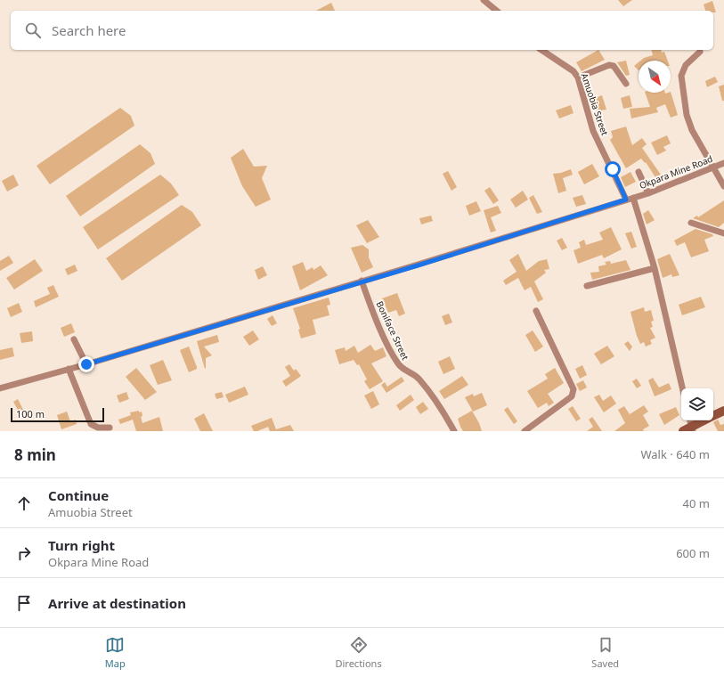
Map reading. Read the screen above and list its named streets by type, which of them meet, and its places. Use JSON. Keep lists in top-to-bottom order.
{
  "streets": {
    "street": ["Amuobia Street", "Okpara Mine Road", "Boniface Street"]
  },
  "crossings": [
    ["Amuobia Street", "Okpara Mine Road"],
    ["Okpara Mine Road", "Boniface Street"]
  ],
  "scale_bar": "100 m",
  "north": "bottom right",
  "page": {
    "search": "Search here",
    "scale": "100 m",
    "heading": ["8 min", "Walk · 640 m"],
    "list": [
      ["Continue", "Amuobia Street", "40 m"],
      ["Turn right", "Okpara Mine Road", "600 m"],
      "Arrive at destination"
    ],
    "nav": ["Map", "Directions", "Saved"]
  }
}
